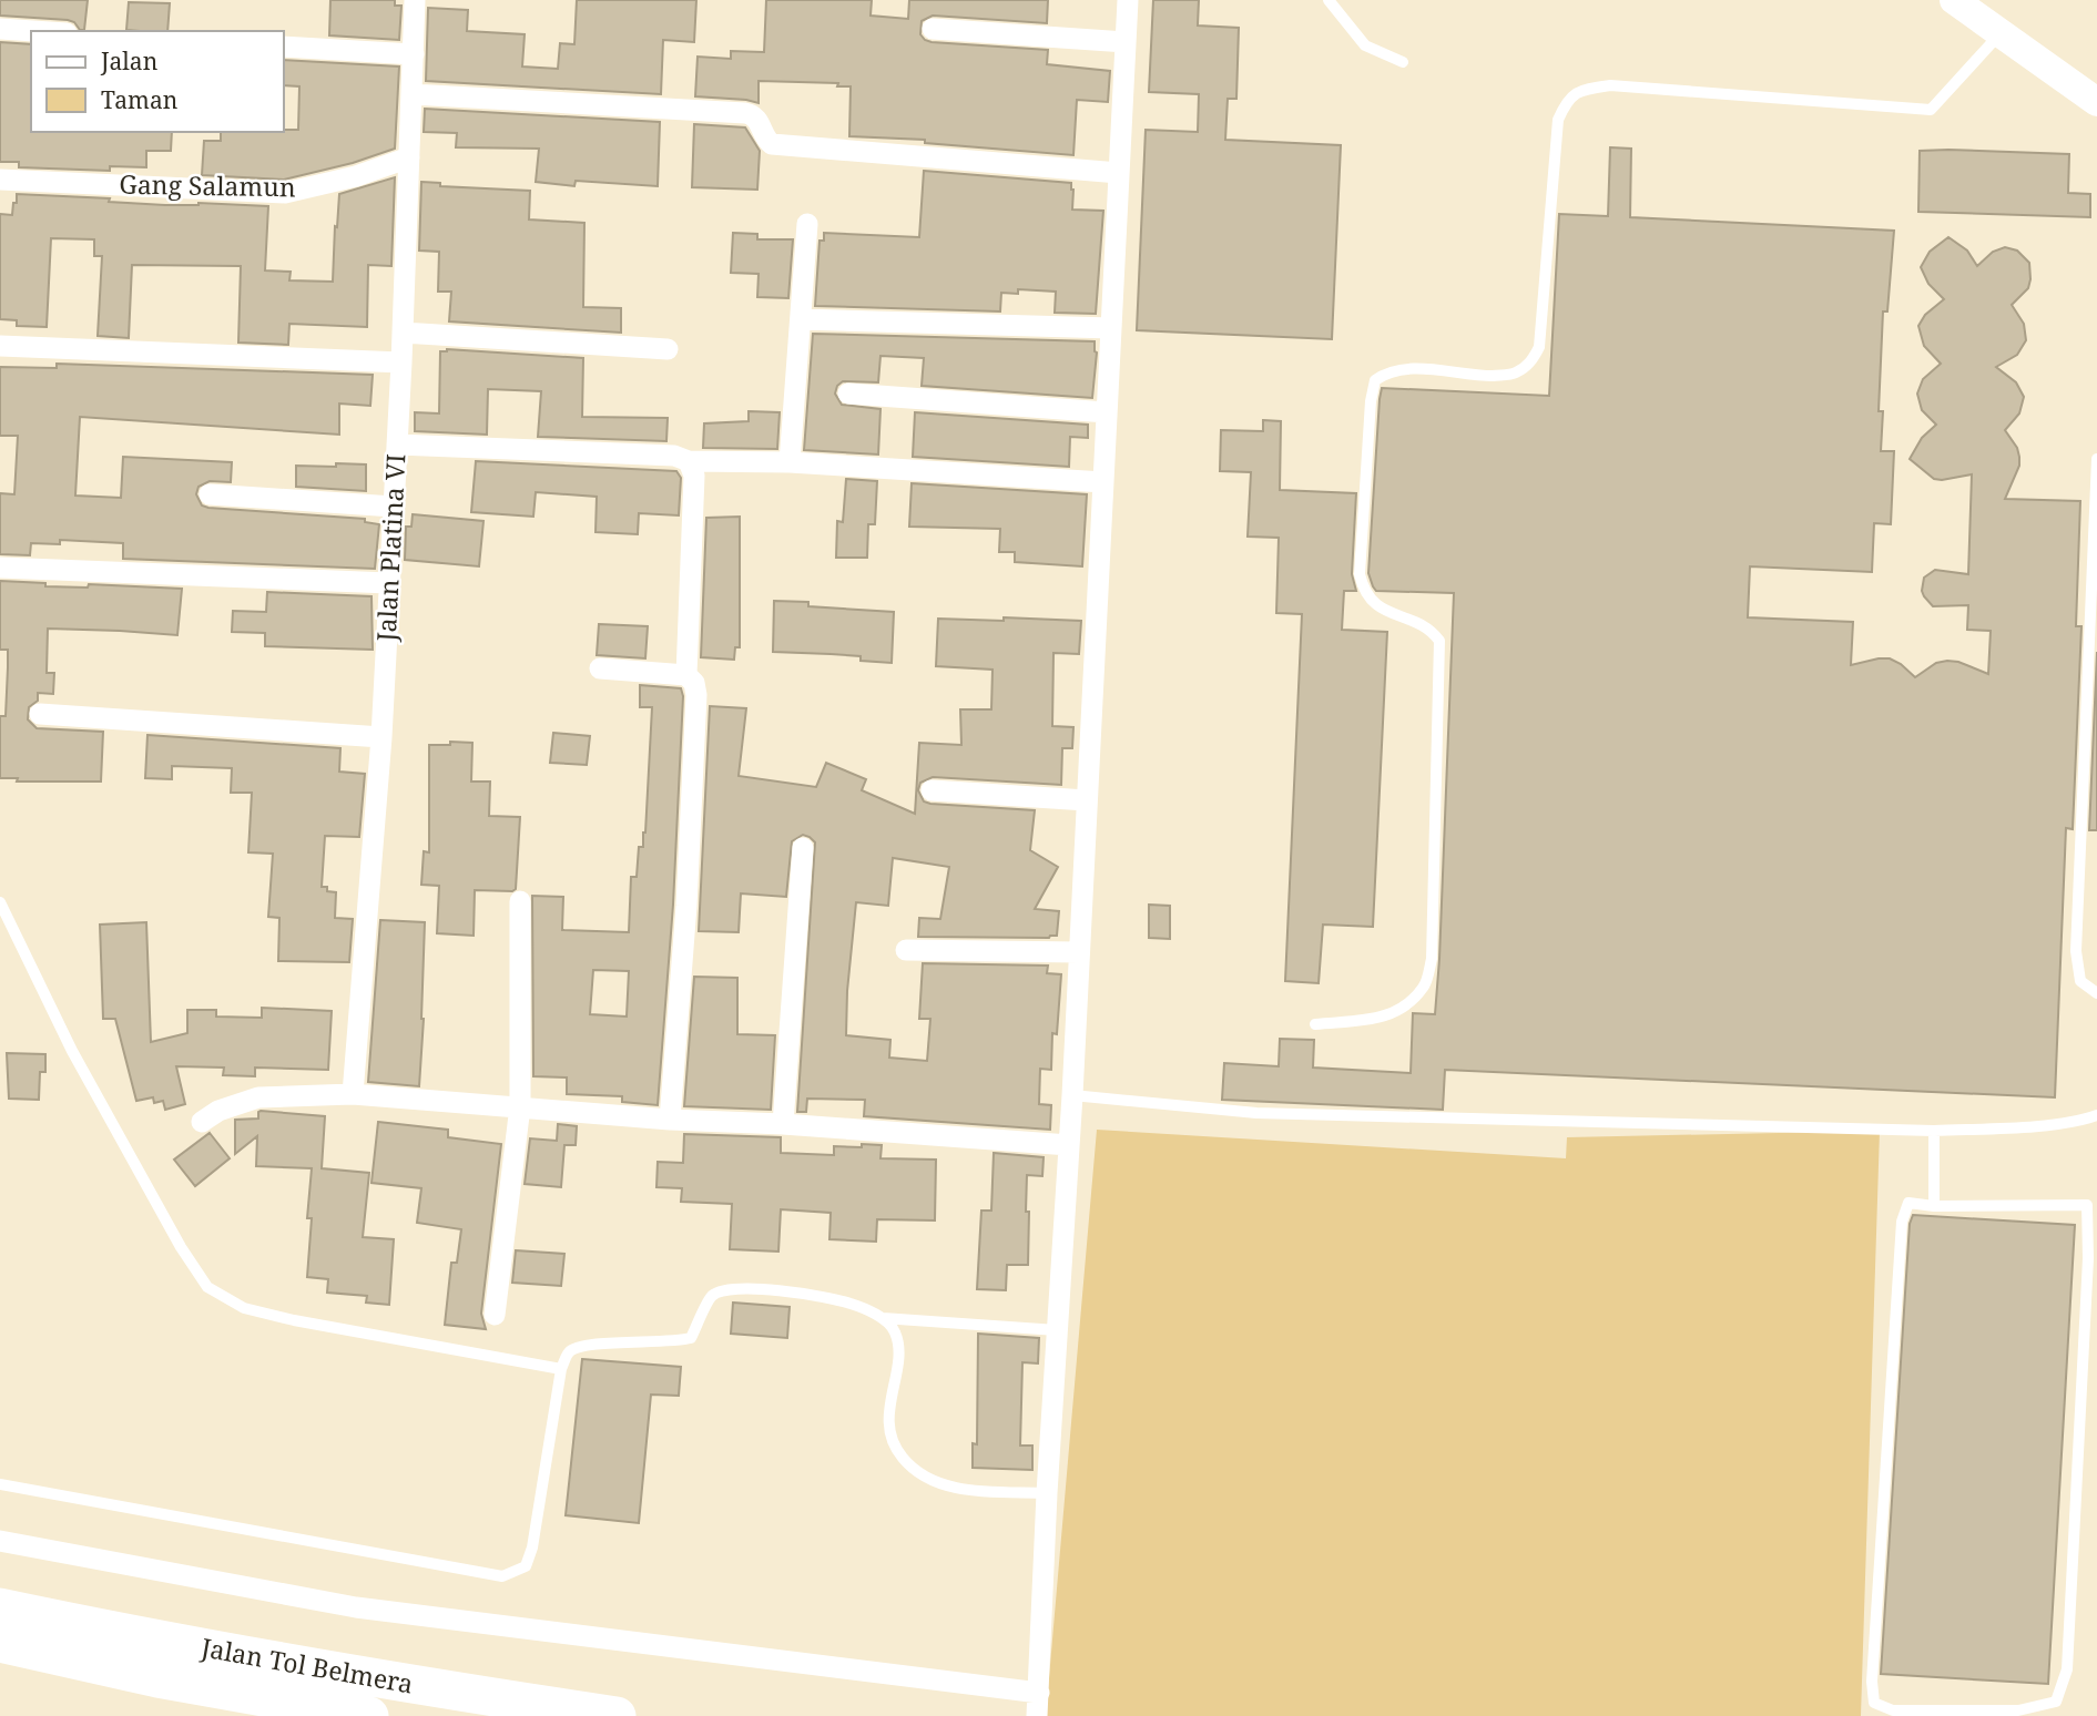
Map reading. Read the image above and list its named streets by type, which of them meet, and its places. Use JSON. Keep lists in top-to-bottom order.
{
  "streets": {
    "highway": ["Jalan Tol Belmera"],
    "street": ["Gang Salamun", "Jalan Platina VI"]
  },
  "crossings": [
    ["Gang Salamun", "Jalan Platina VI"]
  ],
  "legend": ["Jalan", "Taman"]
}
